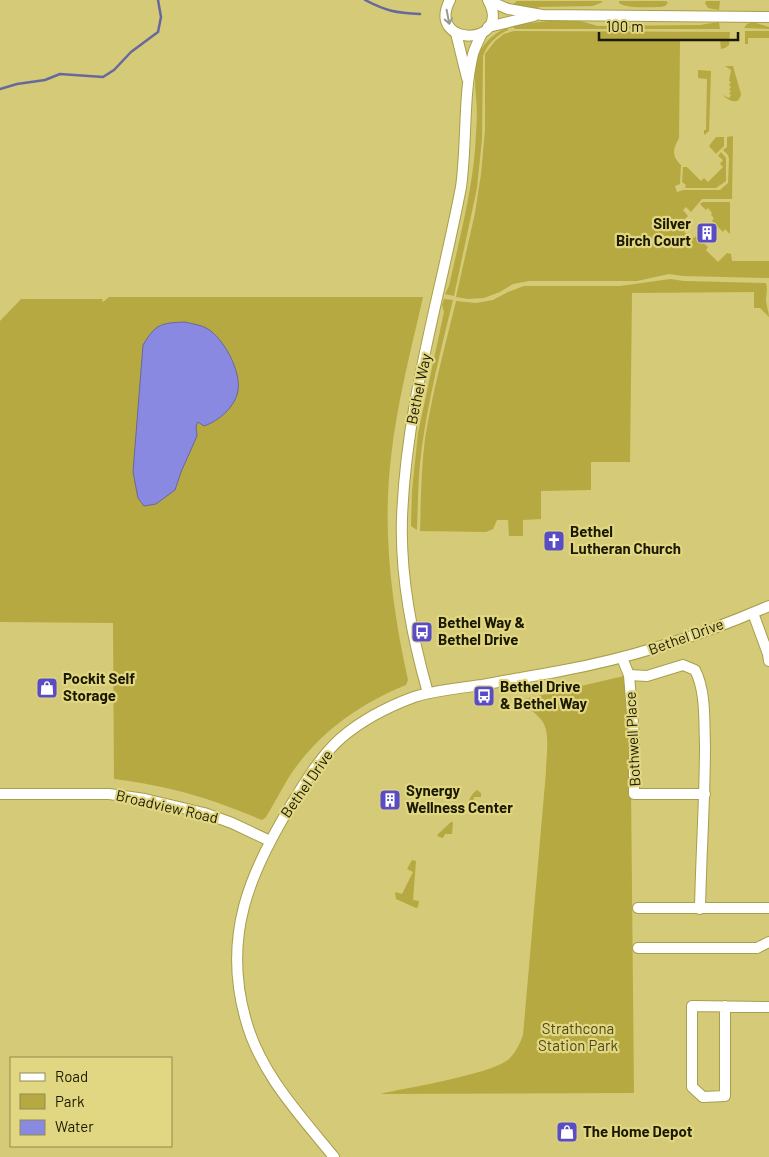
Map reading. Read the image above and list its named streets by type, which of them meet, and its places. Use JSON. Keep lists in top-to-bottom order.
{
  "streets": {
    "street": [
      "Bethel Way",
      "Bethel Drive",
      "Bothwell Place",
      "Broadview Road"
    ]
  },
  "crossings": [
    ["Bethel Way", "Bethel Drive"],
    ["Bethel Drive", "Bothwell Place"],
    ["Bethel Drive", "Broadview Road"]
  ],
  "parks": ["Strathcona Station Park"],
  "places": {
    "building": ["Silver Birch Court", "Synergy Wellness Center"],
    "church": ["Bethel Lutheran Church"],
    "bus stop": ["Bethel Way & Bethel Drive", "Bethel Drive & Bethel Way"],
    "shop": ["Pockit Self Storage", "The Home Depot"]
  },
  "legend": ["Road", "Park", "Water"],
  "scale_bar": "100 m"
}
